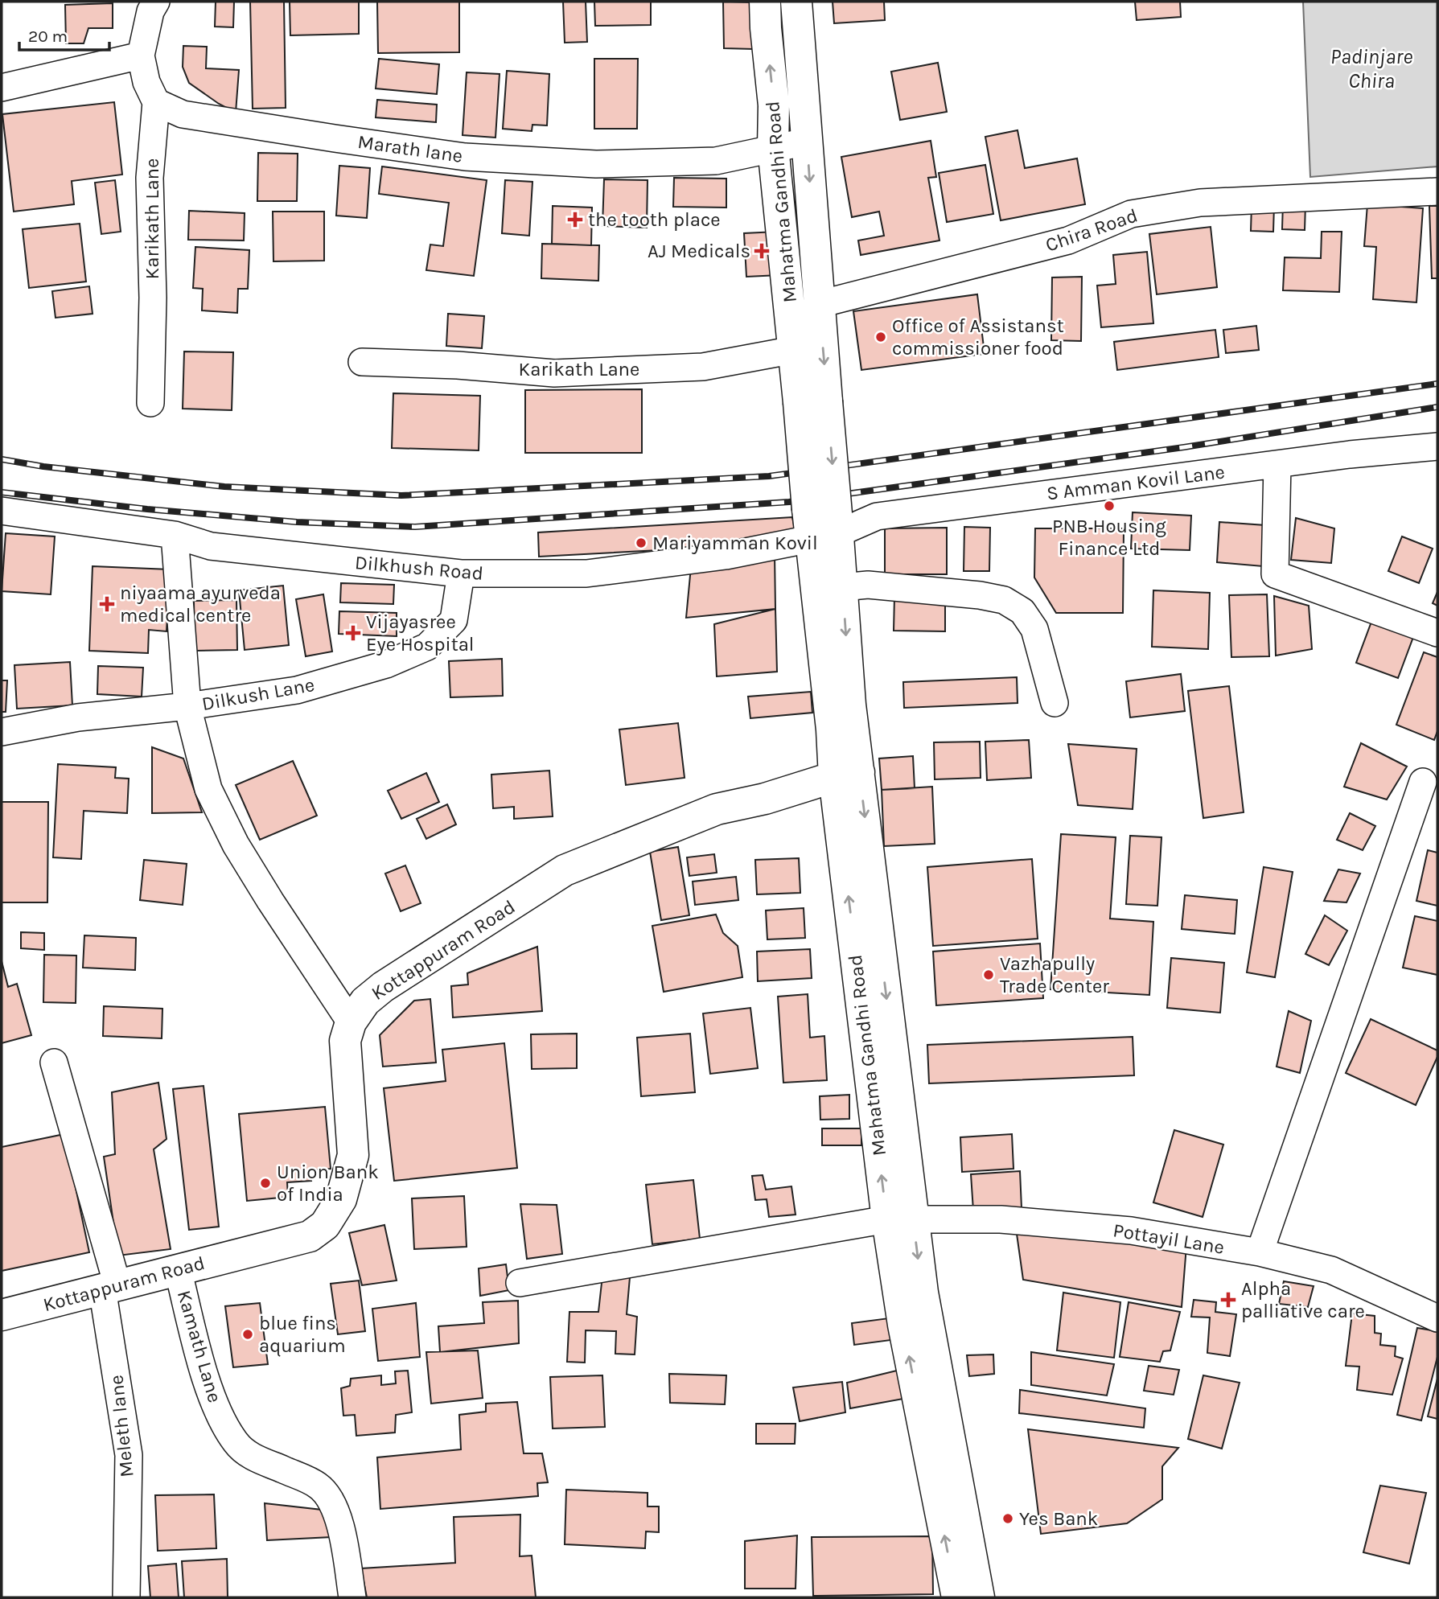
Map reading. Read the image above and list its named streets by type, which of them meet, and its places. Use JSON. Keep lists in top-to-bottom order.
{
  "streets": {
    "main road": ["Mahatma Gandhi Road", "Kottappuram Road"],
    "street": [
      "Marath lane",
      "Karikath Lane",
      "Chira Road",
      "S Amman Kovil Lane",
      "Dilkhush Road",
      "Dilkush Lane",
      "Pottayil Lane",
      "Kamath Lane",
      "Meleth lane"
    ]
  },
  "crossings": [
    ["Marath lane", "Mahatma Gandhi Road"],
    ["Marath lane", "Karikath Lane"],
    ["Mahatma Gandhi Road", "Karikath Lane"],
    ["Mahatma Gandhi Road", "Chira Road"],
    ["Mahatma Gandhi Road", "S Amman Kovil Lane"],
    ["Mahatma Gandhi Road", "Dilkhush Road"],
    ["Mahatma Gandhi Road", "Kottappuram Road"],
    ["Mahatma Gandhi Road", "Pottayil Lane"],
    ["S Amman Kovil Lane", "Dilkhush Road"],
    ["Dilkhush Road", "Dilkush Lane"],
    ["Kottappuram Road", "Kamath Lane"],
    ["Kottappuram Road", "Meleth lane"]
  ],
  "water": ["Padinjare Chira"],
  "places": {
    "health": [
      "the tooth place",
      "AJ Medicals",
      "niyaama ayurveda medical centre",
      "Vijayasree Eye Hospital",
      "Alpha palliative care"
    ],
    "other": [
      "Office of Assistanst commissioner food",
      "PNB Housing Finance Ltd",
      "Mariyamman Kovil",
      "Vazhapully Trade Center",
      "Union Bank of India",
      "blue fins aquarium",
      "Yes Bank"
    ]
  },
  "scale_bar": "20 m"
}
